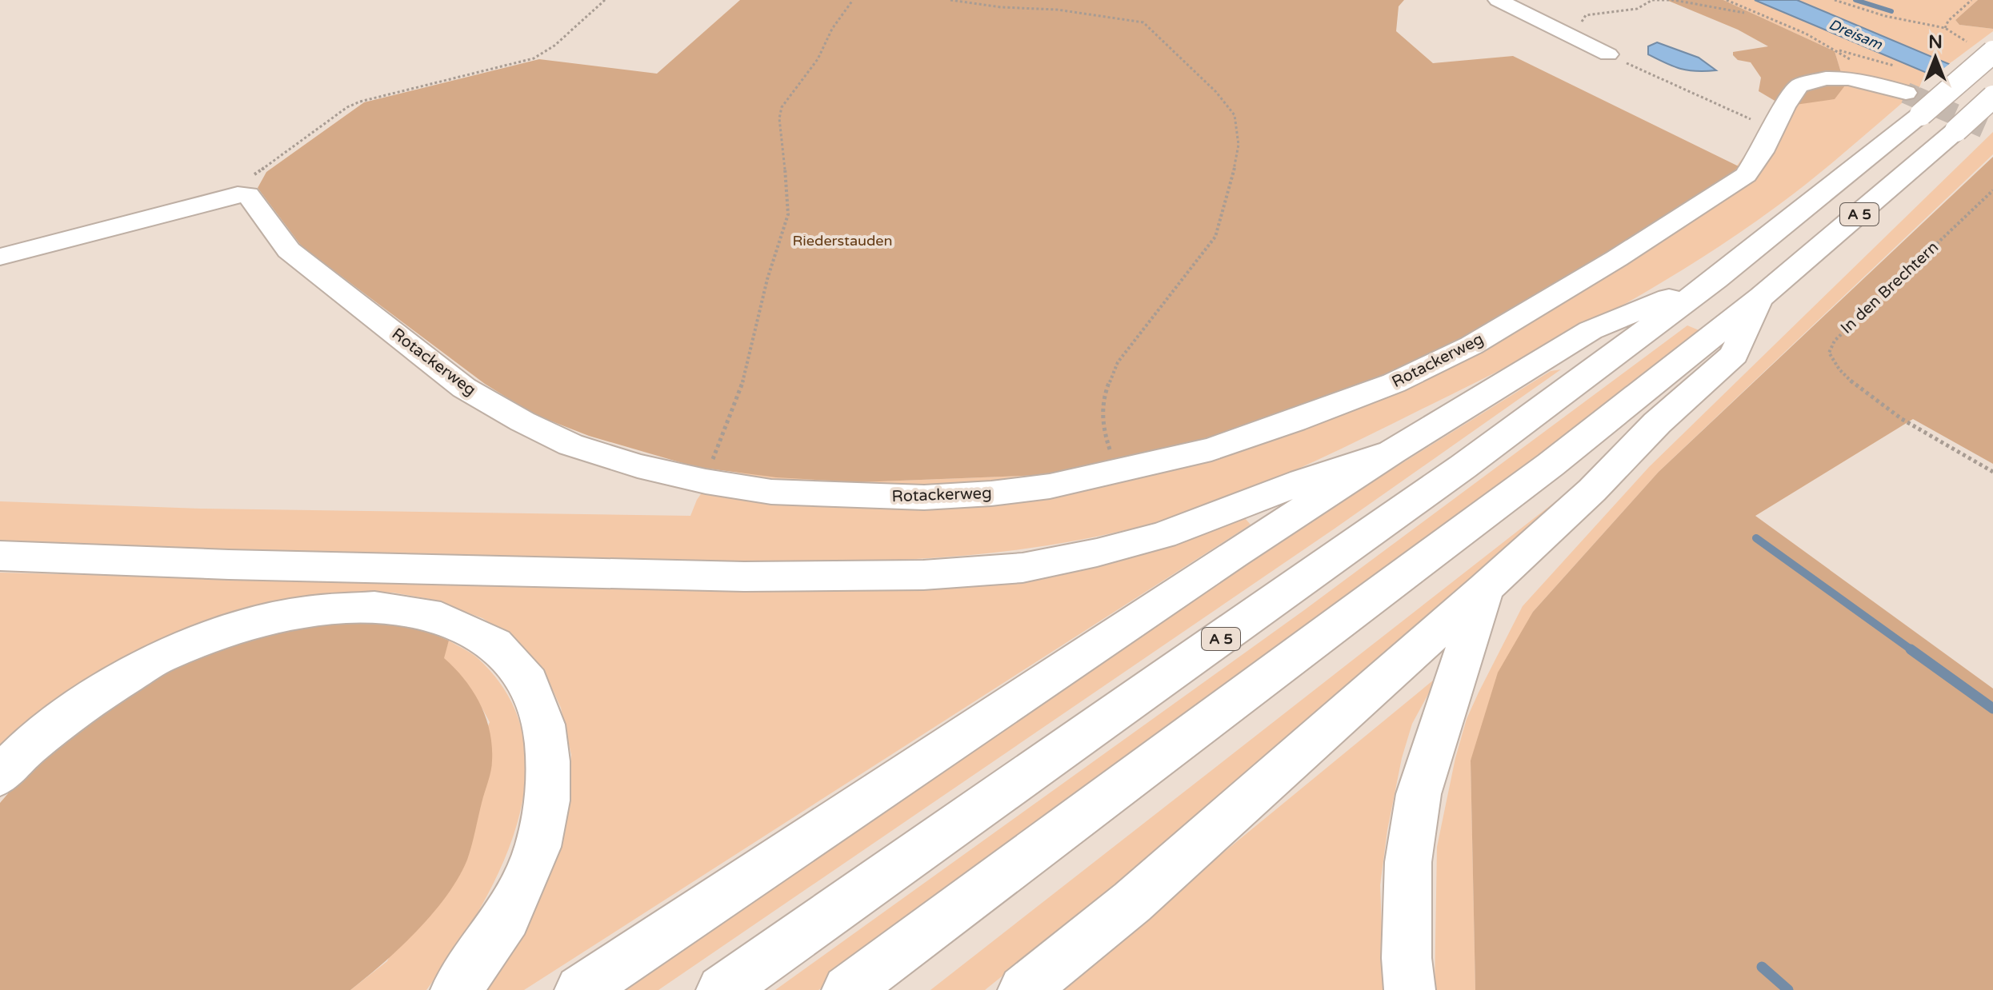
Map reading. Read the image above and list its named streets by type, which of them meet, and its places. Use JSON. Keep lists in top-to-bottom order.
{
  "streets": {
    "highway": ["A 5"],
    "street": ["Rotackerweg"],
    "path": ["In den Brechtern"]
  },
  "water": ["Dreisam"],
  "parks": ["Riederstauden"],
  "north": "top"
}
